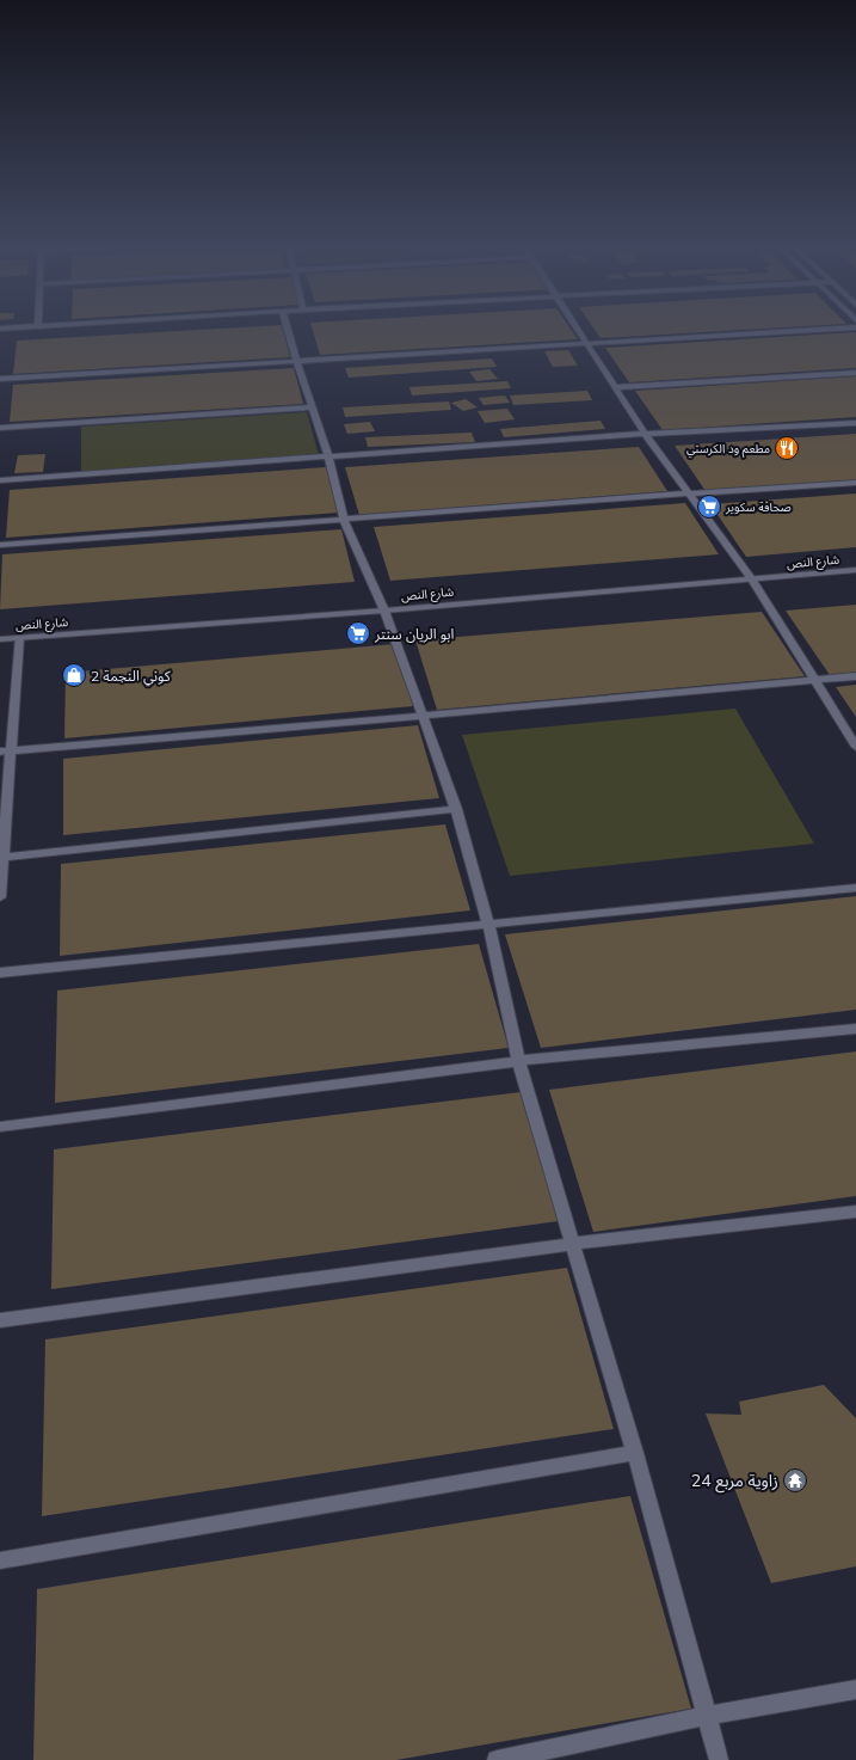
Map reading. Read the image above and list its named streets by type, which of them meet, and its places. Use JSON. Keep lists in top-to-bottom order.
{
  "streets": {
    "street": ["شارع النص"]
  },
  "places": {
    "restaurant": ["مطعم ود الكرسني"],
    "supermarket": ["صحافة سكوير", "ابو الريان سنتر"],
    "shop": ["كوني النجمة 2"],
    "temple": ["زاوية مربع 24"]
  }
}
